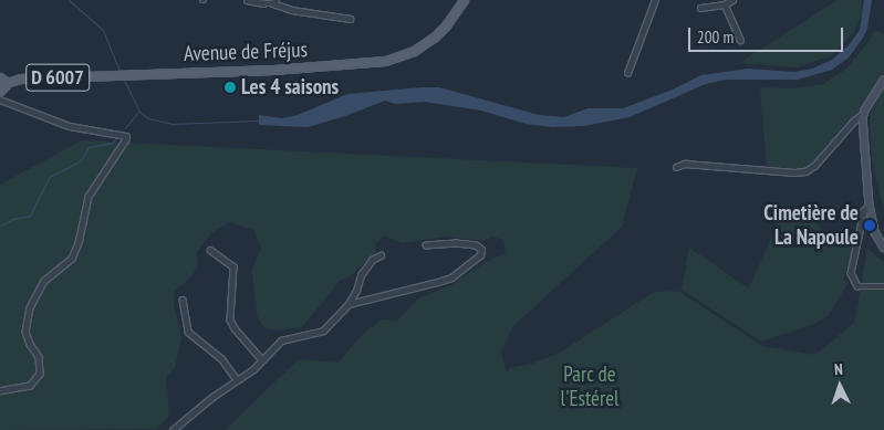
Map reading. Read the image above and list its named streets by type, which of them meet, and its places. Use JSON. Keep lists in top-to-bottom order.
{
  "streets": {
    "main road": ["Avenue de Fréjus", "D 6007"]
  },
  "parks": ["Parc de l'Estérel"],
  "places": ["Les 4 saisons", "Cimetière de La Napoule"],
  "scale_bar": "200 m",
  "north": "top"
}
